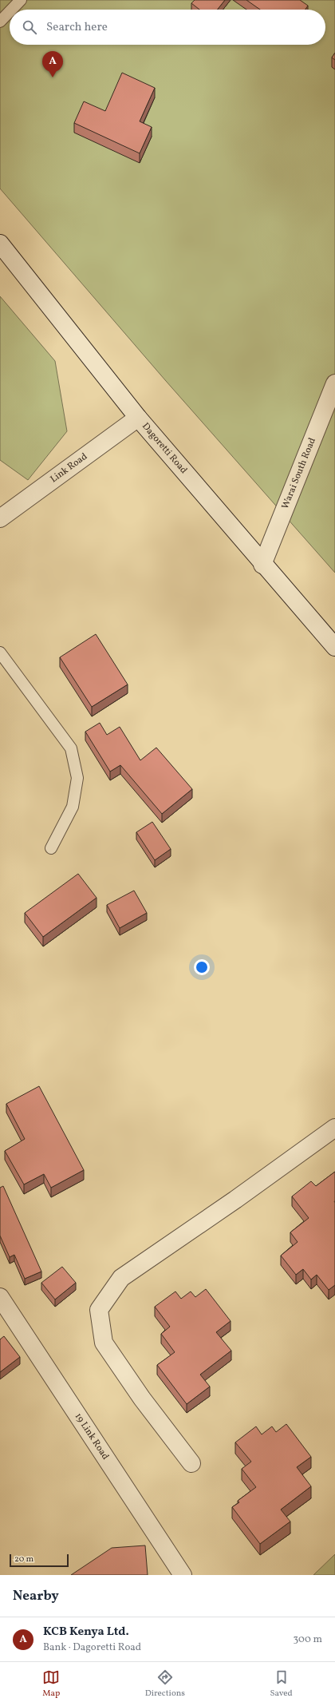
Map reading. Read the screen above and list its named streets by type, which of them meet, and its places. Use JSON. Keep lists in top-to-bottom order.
{
  "streets": {
    "street": [
      "Dagoretti Road",
      "Link Road",
      "Warai South Road",
      "19 Link Road"
    ]
  },
  "crossings": [
    ["Dagoretti Road", "Link Road"],
    ["Dagoretti Road", "Warai South Road"]
  ],
  "scale_bar": "20 m",
  "page": {
    "search": "Search here",
    "pins": "A",
    "scale": "20 m",
    "heading": "Nearby",
    "list": [
      {
        "mark": "A",
        "name": "KCB Kenya Ltd.",
        "note": "Bank · Dagoretti Road",
        "value": "300 m"
      }
    ],
    "nav": ["Map", "Directions", "Saved"]
  }
}
